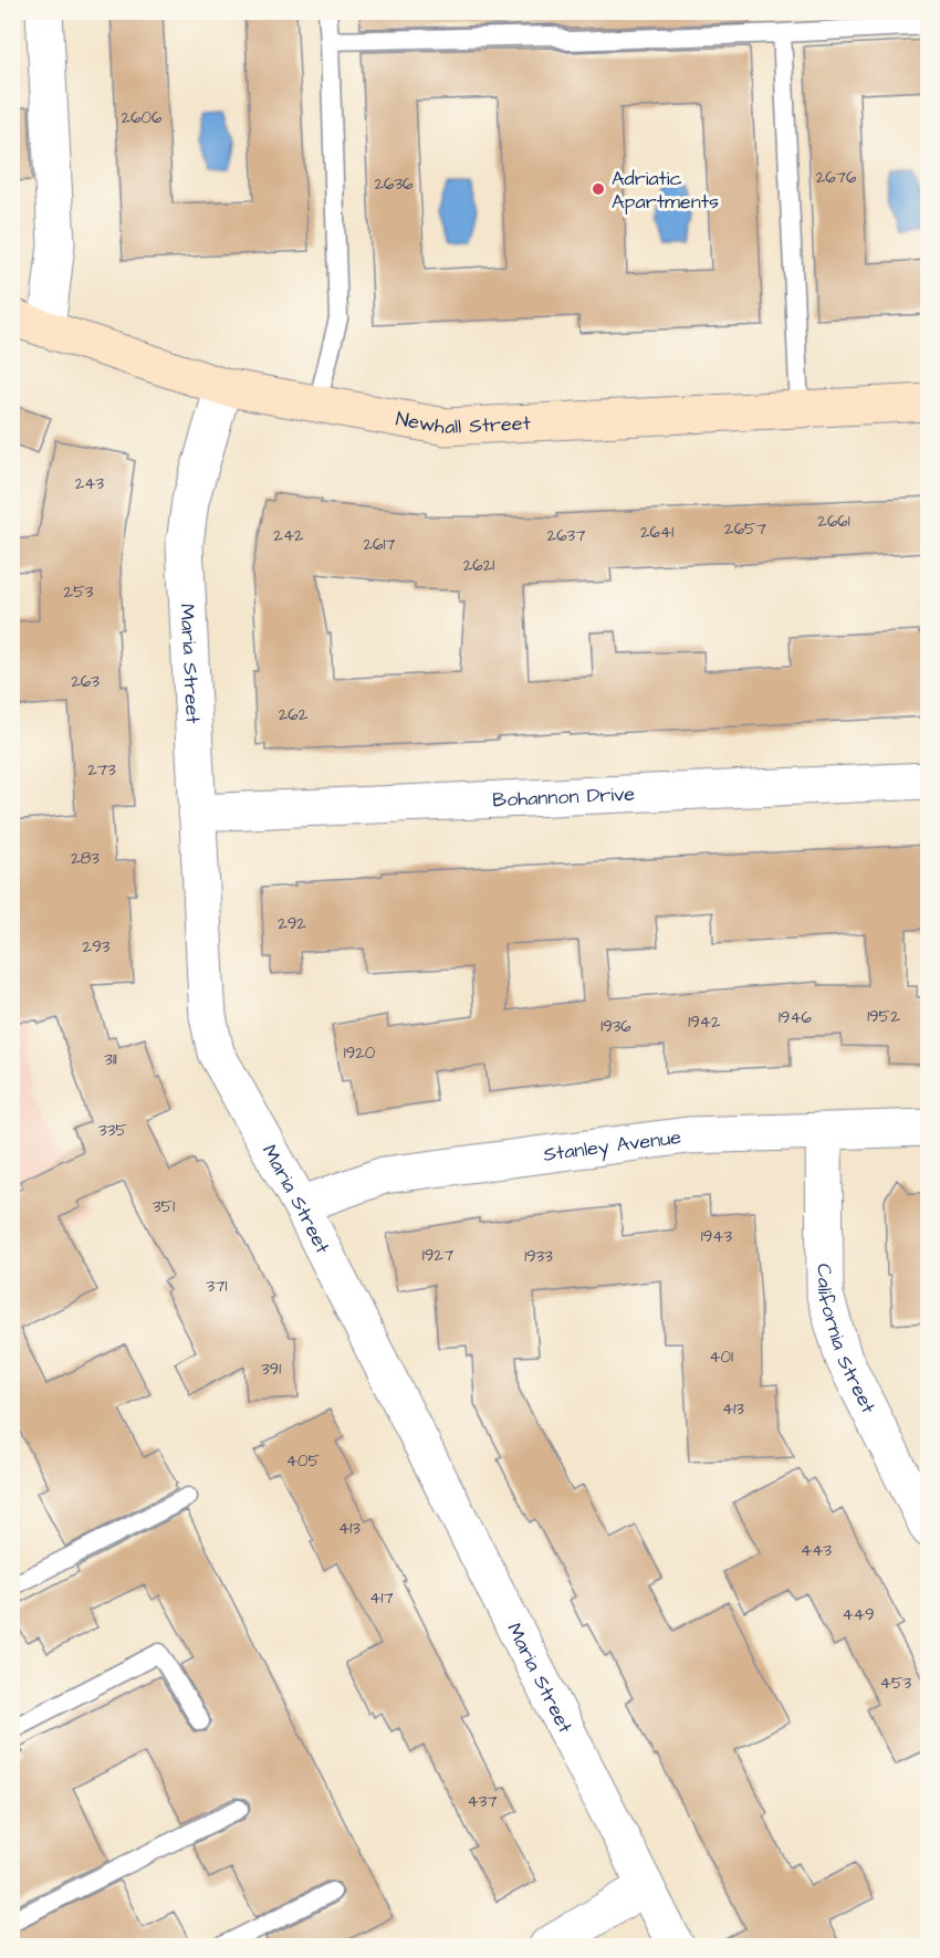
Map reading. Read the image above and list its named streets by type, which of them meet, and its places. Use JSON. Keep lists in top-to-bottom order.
{
  "streets": {
    "main road": ["Newhall Street"],
    "street": [
      "Maria Street",
      "Bohannon Drive",
      "Stanley Avenue",
      "California Street"
    ]
  },
  "crossings": [
    ["Newhall Street", "Maria Street"],
    ["Maria Street", "Bohannon Drive"],
    ["Maria Street", "Stanley Avenue"],
    ["Stanley Avenue", "California Street"]
  ],
  "places": ["Adriatic Apartments"],
  "house_numbers": [
    "2606",
    "2676",
    "2636",
    "243",
    "2661",
    "2657",
    "2641",
    "242",
    "2637",
    "2617",
    "2621",
    "253",
    "263",
    "262",
    "273",
    "283",
    "292",
    "293",
    "1952",
    "1946",
    "1942",
    "1936",
    "1920",
    "311",
    "335",
    "351",
    "1943",
    "1927",
    "1933",
    "371",
    "401",
    "391",
    "413",
    "405",
    "413",
    "443",
    "417",
    "449",
    "453",
    "437"
  ]
}
